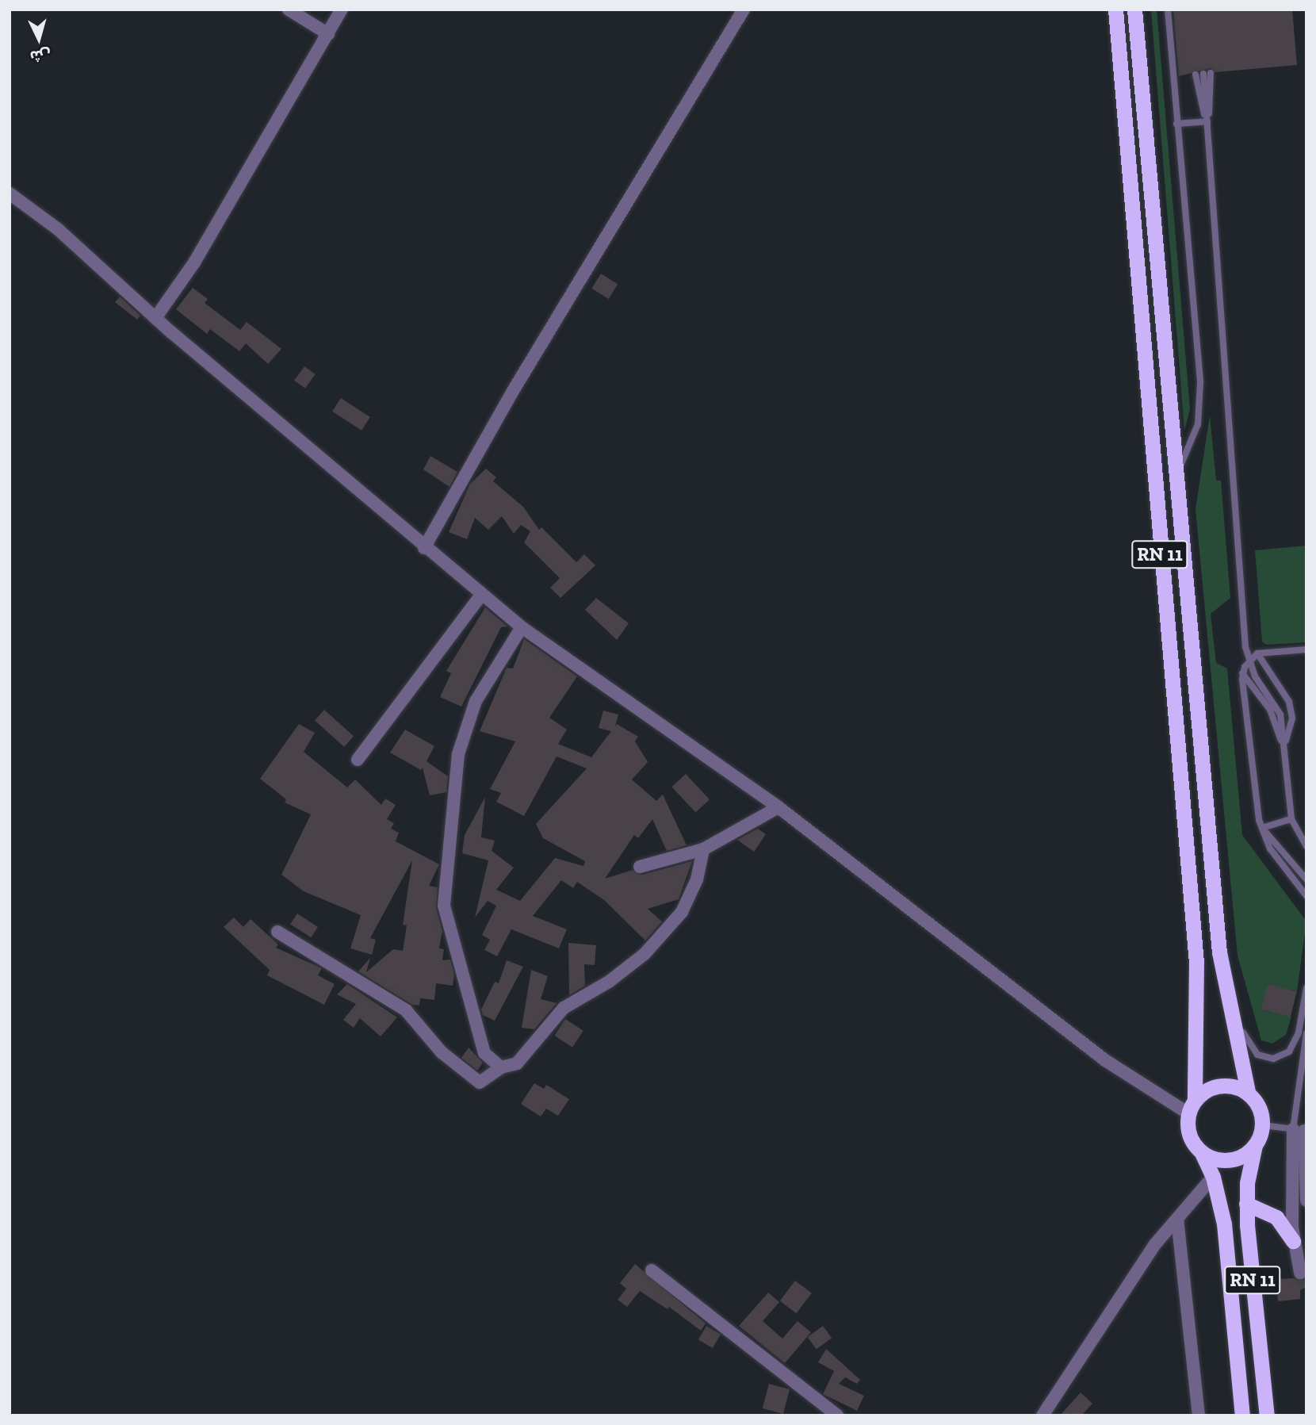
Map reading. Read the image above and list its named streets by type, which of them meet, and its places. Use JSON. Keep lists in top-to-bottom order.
{
  "streets": {
    "highway": ["RN 11"]
  },
  "north": "bottom"
}
